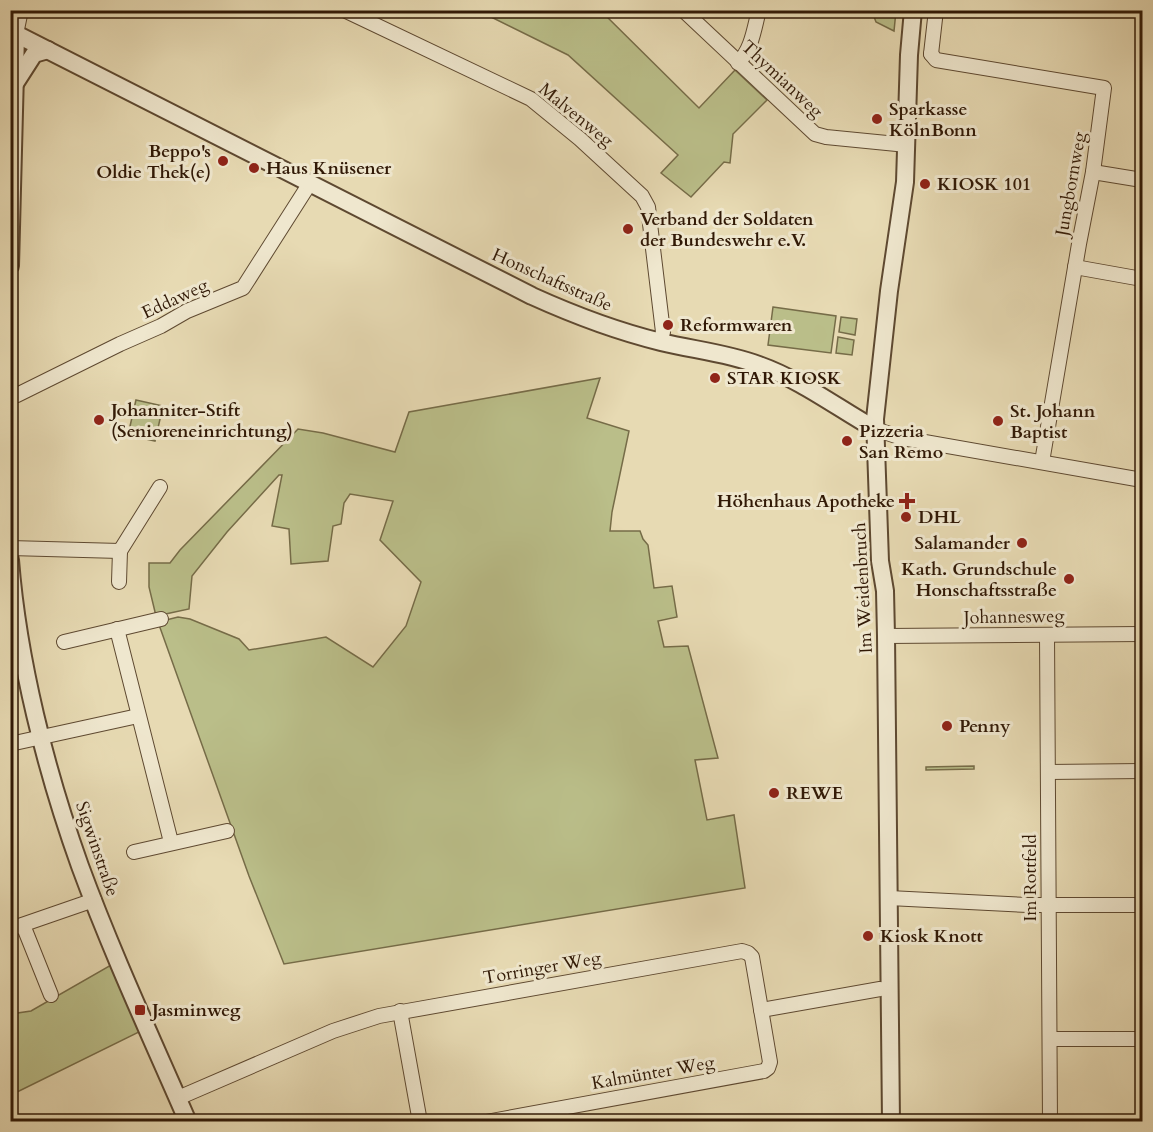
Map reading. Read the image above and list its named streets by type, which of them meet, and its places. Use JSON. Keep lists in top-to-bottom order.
{
  "streets": {
    "street": [
      "Thymianweg",
      "Malvenweg",
      "Jungbornweg",
      "Honschaftsstraße",
      "Eddaweg",
      "Im Weidenbruch",
      "Johannesweg",
      "Sigwinstraße",
      "Im Rottfeld",
      "Torringer Weg",
      "Kalmünter Weg"
    ]
  },
  "crossings": [
    ["Thymianweg", "Im Weidenbruch"],
    ["Malvenweg", "Honschaftsstraße"],
    ["Jungbornweg", "Honschaftsstraße"],
    ["Honschaftsstraße", "Eddaweg"],
    ["Honschaftsstraße", "Im Weidenbruch"],
    ["Im Weidenbruch", "Johannesweg"],
    ["Johannesweg", "Im Rottfeld"],
    ["Sigwinstraße", "Torringer Weg"],
    ["Torringer Weg", "Kalmünter Weg"]
  ],
  "places": {
    "other": [
      "Sparkasse KölnBonn",
      "Beppo's Oldie Thek(e)",
      "Haus Knüsener",
      "KIOSK 101",
      "Verband der Soldaten der Bundeswehr e.V.",
      "Reformwaren",
      "STAR KIOSK",
      "Johanniter-Stift (Senioreneinrichtung)",
      "St. Johann Baptist",
      "Pizzeria San Remo",
      "DHL",
      "Salamander",
      "Kath. Grundschule Honschaftsstraße",
      "Penny",
      "REWE",
      "Kiosk Knott"
    ],
    "health": ["Höhenhaus Apotheke"],
    "transit": ["Jasminweg"]
  }
}
